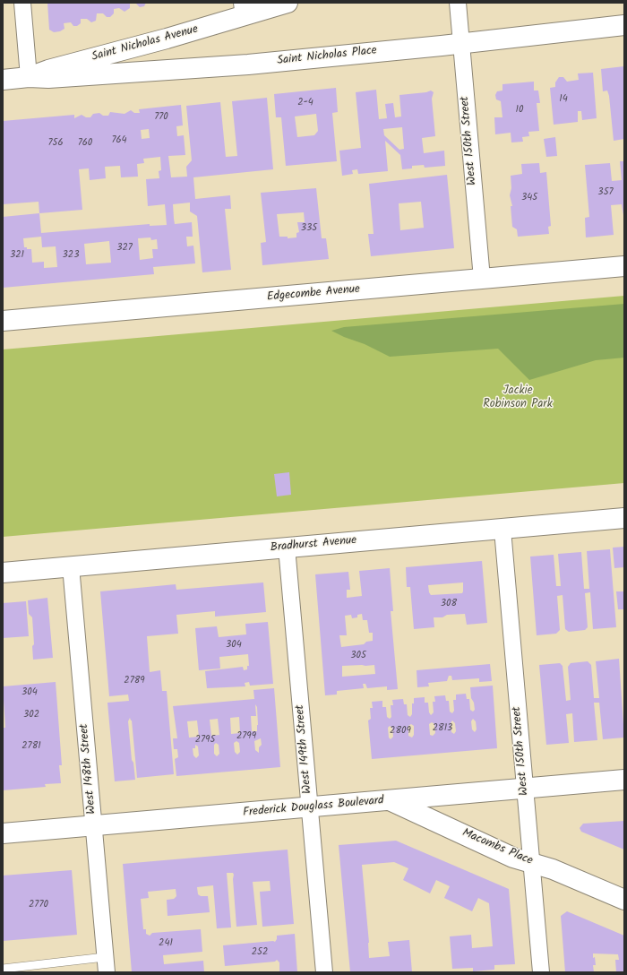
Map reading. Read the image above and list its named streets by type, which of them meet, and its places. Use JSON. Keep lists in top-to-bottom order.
{
  "streets": {
    "street": [
      "Saint Nicholas Avenue",
      "Saint Nicholas Place",
      "West 150th Street",
      "Edgecombe Avenue",
      "Bradhurst Avenue",
      "West 149th Street",
      "West 148th Street",
      "Frederick Douglass Boulevard",
      "Macombs Place"
    ]
  },
  "crossings": [
    ["Saint Nicholas Avenue", "Saint Nicholas Place"],
    ["Saint Nicholas Place", "West 150th Street"],
    ["West 150th Street", "Edgecombe Avenue"],
    ["West 150th Street", "Bradhurst Avenue"],
    ["West 150th Street", "Frederick Douglass Boulevard"],
    ["West 150th Street", "Macombs Place"],
    ["Bradhurst Avenue", "West 149th Street"],
    ["Bradhurst Avenue", "West 148th Street"],
    ["West 149th Street", "Frederick Douglass Boulevard"],
    ["West 148th Street", "Frederick Douglass Boulevard"],
    ["Frederick Douglass Boulevard", "Macombs Place"]
  ],
  "parks": ["Jackie Robinson Park"],
  "house_numbers": [
    "14",
    "2-4",
    "10",
    "770",
    "764",
    "756",
    "760",
    "357",
    "345",
    "335",
    "327",
    "321",
    "323",
    "308",
    "304",
    "305",
    "2789",
    "304",
    "302",
    "2813",
    "2809",
    "2799",
    "2795",
    "2781",
    "2770",
    "241",
    "252"
  ]
}
